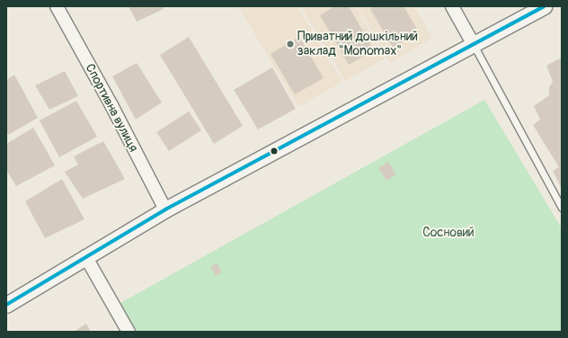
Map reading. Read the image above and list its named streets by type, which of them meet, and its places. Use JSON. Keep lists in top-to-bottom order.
{
  "streets": {
    "street": ["Спортивна вулиця"]
  },
  "parks": ["Сосновий"],
  "places": ["Приватний дошкільний заклад \"Monomax\""]
}
